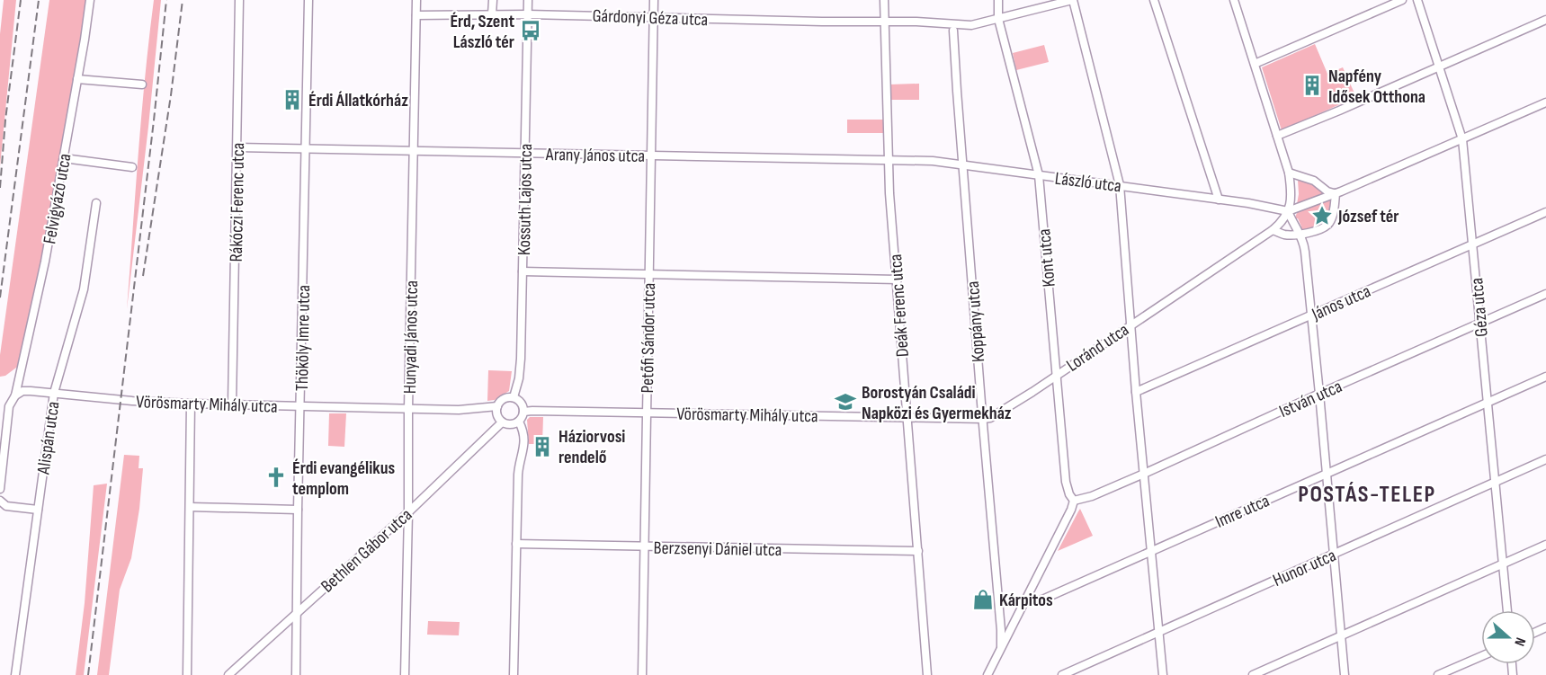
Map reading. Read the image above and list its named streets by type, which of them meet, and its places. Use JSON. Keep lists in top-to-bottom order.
{
  "streets": {
    "street": [
      "Gárdonyi Géza utca",
      "Arany János utca",
      "László utca",
      "Felvigyázó utca",
      "Kossuth Lajos utca",
      "Rákóczi Ferenc utca",
      "Kont utca",
      "János utca",
      "Deák Ferenc utca",
      "Géza utca",
      "Koppány utca",
      "Hunyadi János utca",
      "Thököly Imre utca",
      "Petőfi Sándor utca",
      "Loránd utca",
      "István utca",
      "Vörösmarty Mihály utca",
      "Alispán utca",
      "Imre utca",
      "Berzsenyi Dániel utca",
      "Bethlen Gábor utca",
      "Hunor utca"
    ]
  },
  "crossings": [
    ["Gárdonyi Géza utca", "Kossuth Lajos utca"],
    ["Gárdonyi Géza utca", "Deák Ferenc utca"],
    ["Gárdonyi Géza utca", "Hunyadi János utca"],
    ["Gárdonyi Géza utca", "Petőfi Sándor utca"],
    ["Arany János utca", "László utca"],
    ["Arany János utca", "Kossuth Lajos utca"],
    ["Arany János utca", "Rákóczi Ferenc utca"],
    ["Arany János utca", "Deák Ferenc utca"],
    ["Arany János utca", "Hunyadi János utca"],
    ["Arany János utca", "Thököly Imre utca"],
    ["Arany János utca", "Petőfi Sándor utca"],
    ["László utca", "Kont utca"],
    ["László utca", "Deák Ferenc utca"],
    ["László utca", "Koppány utca"],
    ["Felvigyázó utca", "Vörösmarty Mihály utca"],
    ["Kossuth Lajos utca", "Vörösmarty Mihály utca"],
    ["Kossuth Lajos utca", "Bethlen Gábor utca"],
    ["Rákóczi Ferenc utca", "Vörösmarty Mihály utca"],
    ["Kont utca", "Loránd utca"],
    ["Kont utca", "István utca"],
    ["János utca", "Géza utca"],
    ["Deák Ferenc utca", "Loránd utca"],
    ["Deák Ferenc utca", "Vörösmarty Mihály utca"],
    ["Deák Ferenc utca", "Berzsenyi Dániel utca"],
    ["Géza utca", "István utca"],
    ["Géza utca", "Imre utca"],
    ["Géza utca", "Hunor utca"],
    ["Koppány utca", "Loránd utca"],
    ["Hunyadi János utca", "Vörösmarty Mihály utca"],
    ["Hunyadi János utca", "Bethlen Gábor utca"],
    ["Thököly Imre utca", "Vörösmarty Mihály utca"],
    ["Thököly Imre utca", "Bethlen Gábor utca"],
    ["Petőfi Sándor utca", "Vörösmarty Mihály utca"],
    ["Petőfi Sándor utca", "Berzsenyi Dániel utca"],
    ["Loránd utca", "Vörösmarty Mihály utca"],
    ["Vörösmarty Mihály utca", "Alispán utca"],
    ["Vörösmarty Mihály utca", "Bethlen Gábor utca"]
  ],
  "districts": ["POSTÁS-TELEP"],
  "places": {
    "bus stop": ["Érd, Szent László tér"],
    "building": ["Napfény Idősek Otthona", "Érdi Állatkórház", "Háziorvosi rendelő"],
    "place": ["József tér"],
    "school or university": ["Borostyán Családi Napközi és Gyermekház"],
    "church": ["Érdi evangélikus templom"],
    "shop": ["Kárpitos"]
  },
  "north": "right"
}
